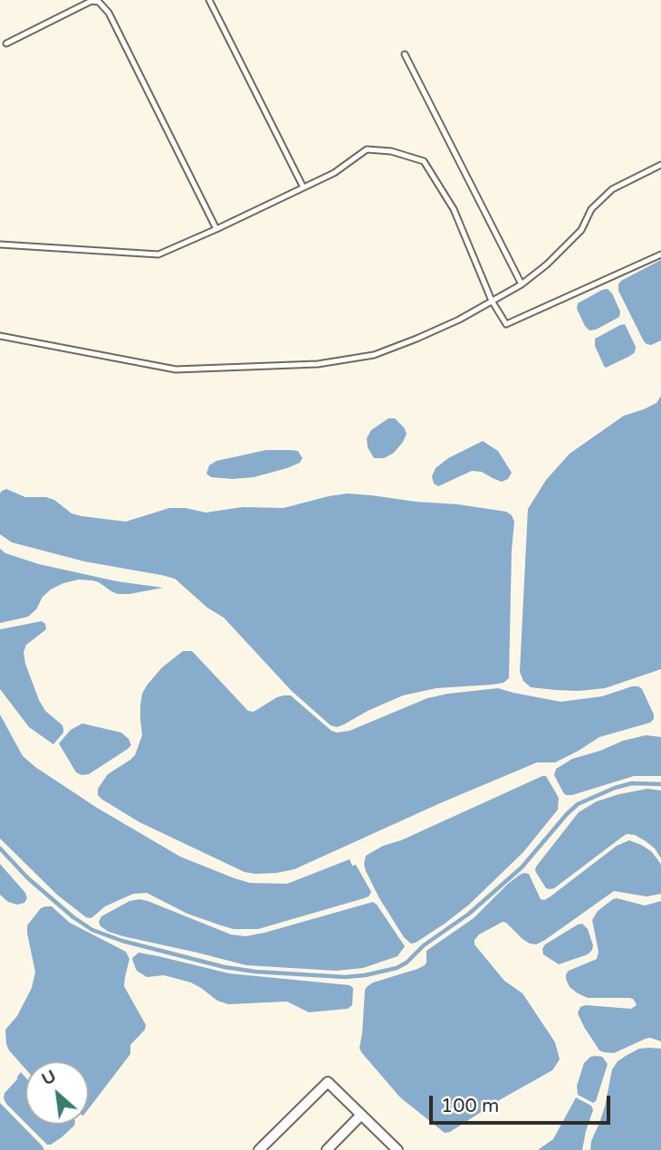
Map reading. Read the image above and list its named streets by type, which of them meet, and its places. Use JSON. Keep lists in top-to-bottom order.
{
  "scale_bar": "100 m",
  "north": "top left"
}
